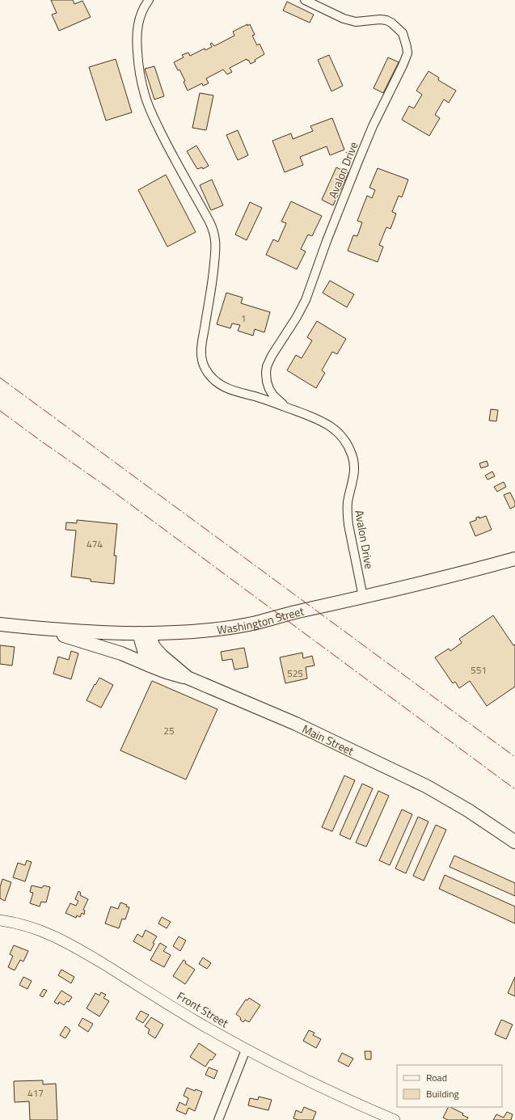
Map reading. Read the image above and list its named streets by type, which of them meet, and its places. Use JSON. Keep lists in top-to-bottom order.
{
  "streets": {
    "main road": ["Washington Street", "Main Street"],
    "street": ["Avalon Drive", "Front Street"]
  },
  "crossings": [
    ["Avalon Drive", "Washington Street"],
    ["Washington Street", "Main Street"]
  ],
  "house_numbers": [
    "1",
    "474",
    "551",
    "525",
    "25",
    "417"
  ],
  "legend": ["Road", "Building"]
}
